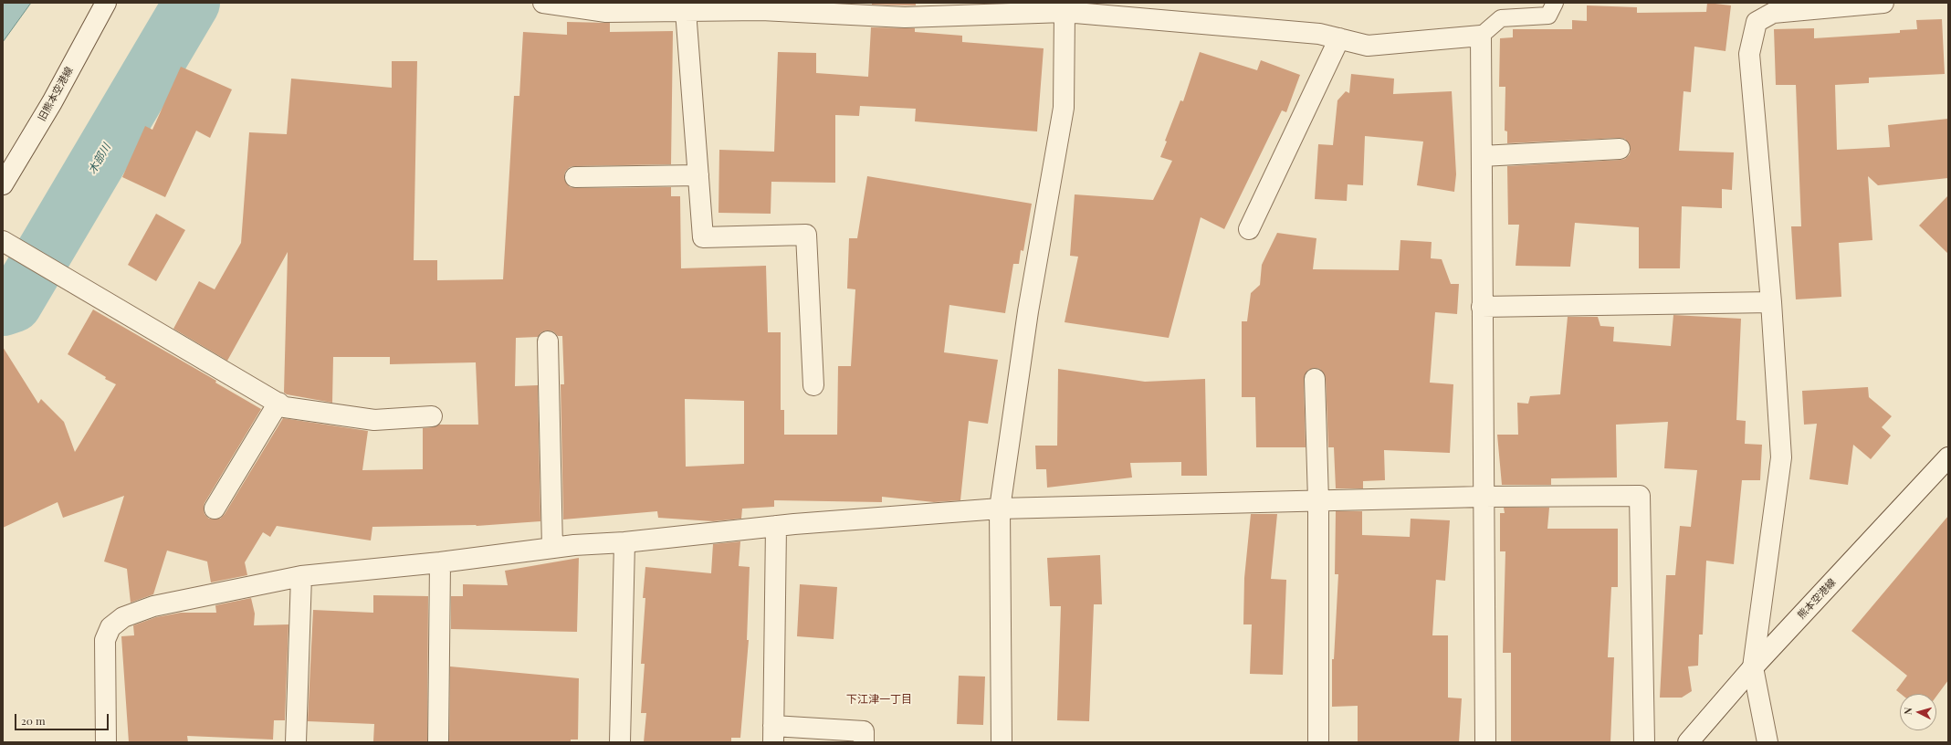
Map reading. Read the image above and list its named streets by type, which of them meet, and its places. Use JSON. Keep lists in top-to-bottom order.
{
  "streets": {
    "street": ["旧熊本空港線", "熊本空港線"]
  },
  "districts": ["下江津一丁目"],
  "water": ["木部川"],
  "scale_bar": "20 m",
  "north": "left"
}
